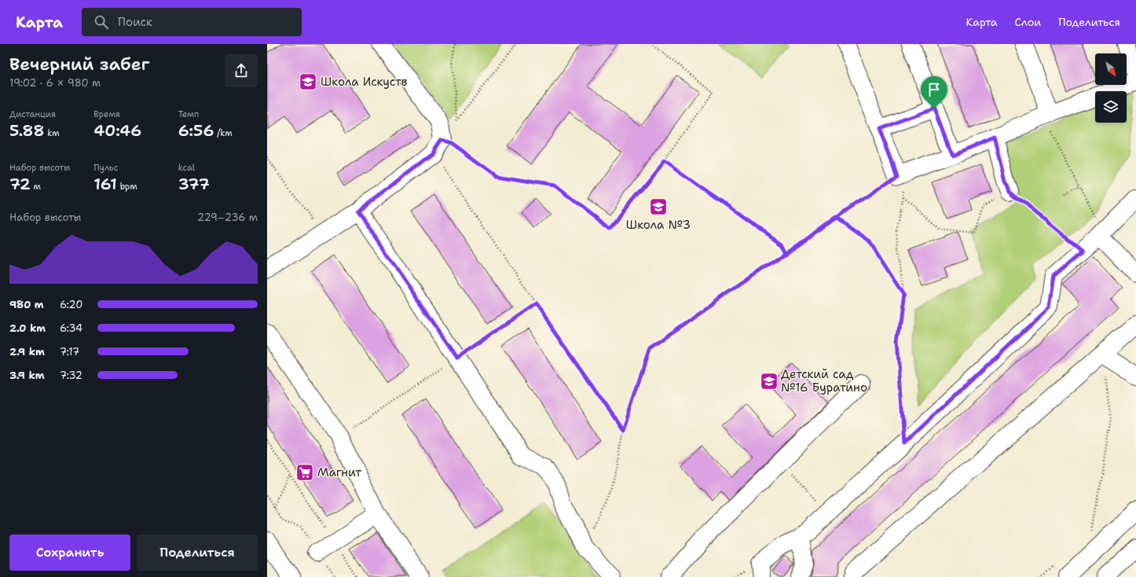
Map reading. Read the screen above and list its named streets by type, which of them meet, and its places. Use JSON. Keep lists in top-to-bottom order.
{
  "places": {
    "school or university": ["Школа Искуств", "Школа №3", "Детский сад №16 Буратино"],
    "supermarket": ["Магнит"]
  },
  "north": "bottom right",
  "page": {
    "header": "Карта",
    "search": "Поиск",
    "nav": ["Карта", "Слои", "Поделиться"],
    "heading": ["Вечерний забег", "19:02 · 6 × 980 m"],
    "stats": [
      ["Дистанция", "5.88 km"],
      ["Время", "40:46"],
      ["Темп", "6:56 /km"],
      ["Набор высоты", "72 m"],
      ["Пульс", "161 bpm"],
      ["kcal", "377"]
    ],
    "chart": ["Набор высоты", "229–236 m"],
    "list": [
      {
        "name": "980 m",
        "note": "6:20"
      },
      {
        "name": "2.0 km",
        "note": "6:34"
      },
      {
        "name": "2.9 km",
        "note": "7:17"
      },
      {
        "name": "3.9 km",
        "note": "7:32"
      }
    ],
    "buttons": ["Сохранить", "Поделиться"]
  }
}
